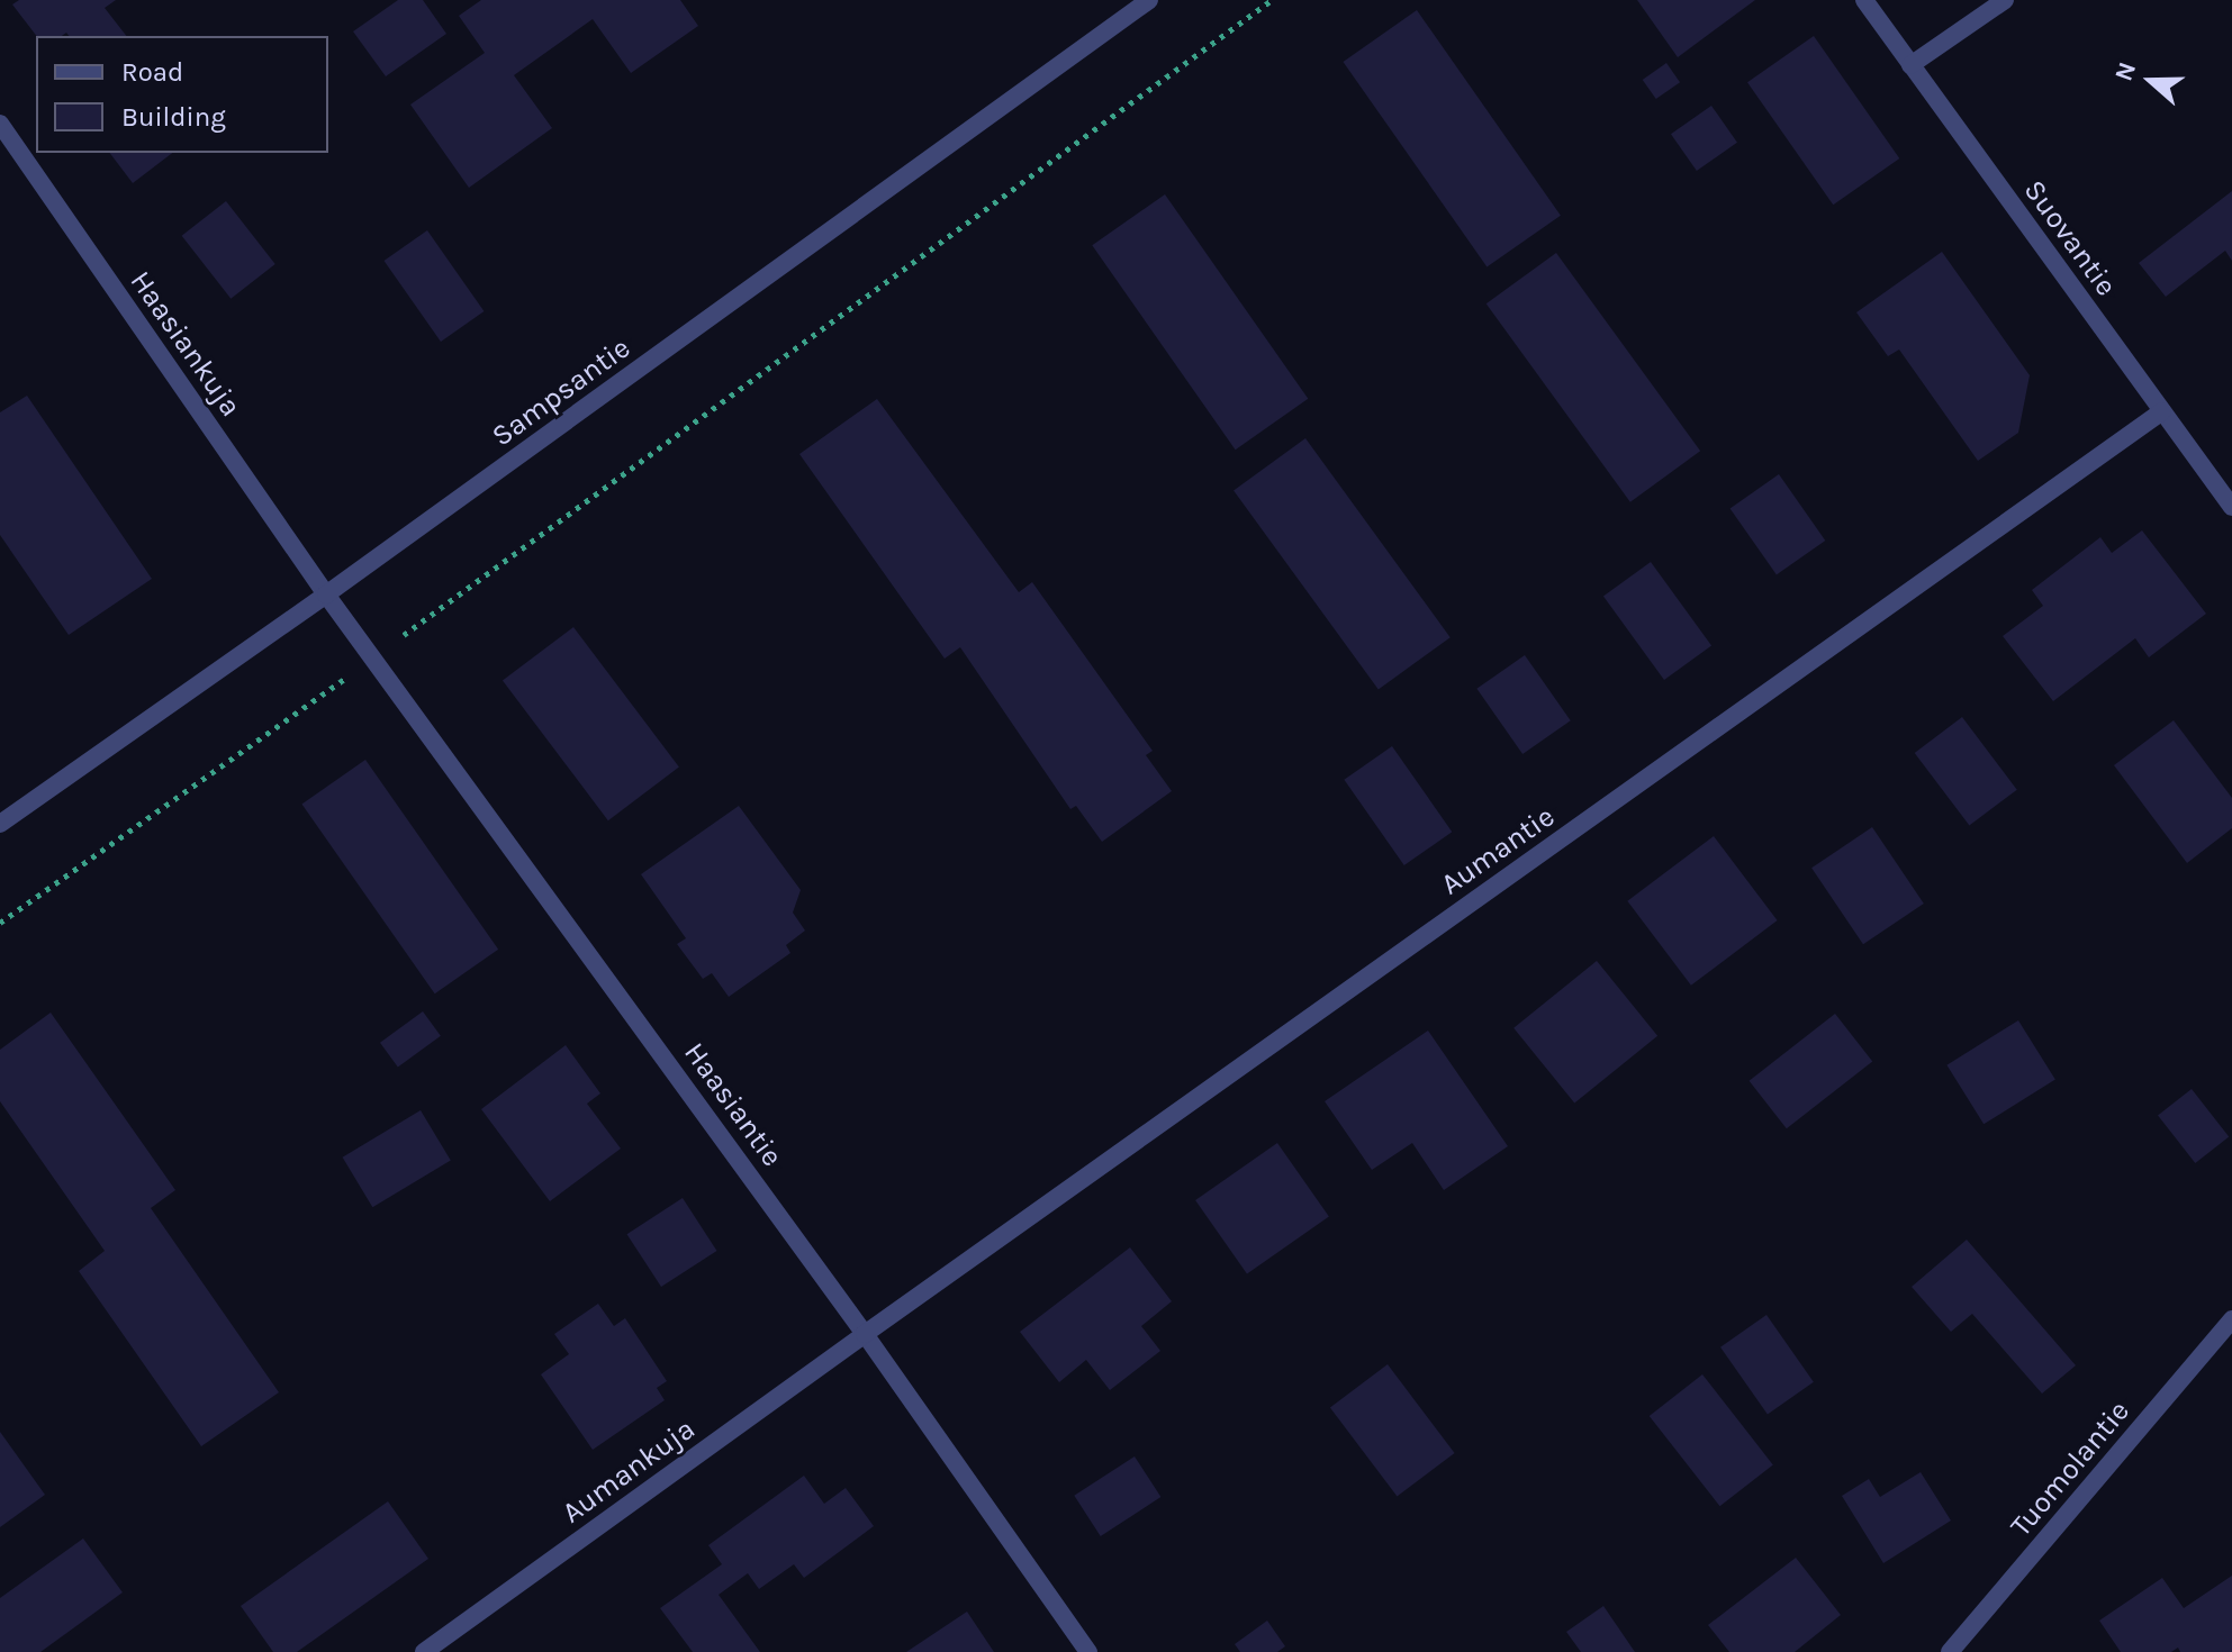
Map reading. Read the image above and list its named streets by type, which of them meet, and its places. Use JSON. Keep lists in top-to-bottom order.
{
  "streets": {
    "street": [
      "Suovantie",
      "Haasiankuja",
      "Sampsantie",
      "Aumantie",
      "Haasiantie",
      "Tuomolantie",
      "Aumankuja"
    ]
  },
  "crossings": [
    ["Suovantie", "Aumantie"],
    ["Haasiankuja", "Sampsantie"],
    ["Haasiankuja", "Haasiantie"],
    ["Sampsantie", "Haasiantie"],
    ["Aumantie", "Haasiantie"],
    ["Aumantie", "Aumankuja"],
    ["Haasiantie", "Aumankuja"]
  ],
  "legend": ["Road", "Building"],
  "north": "left"
}
